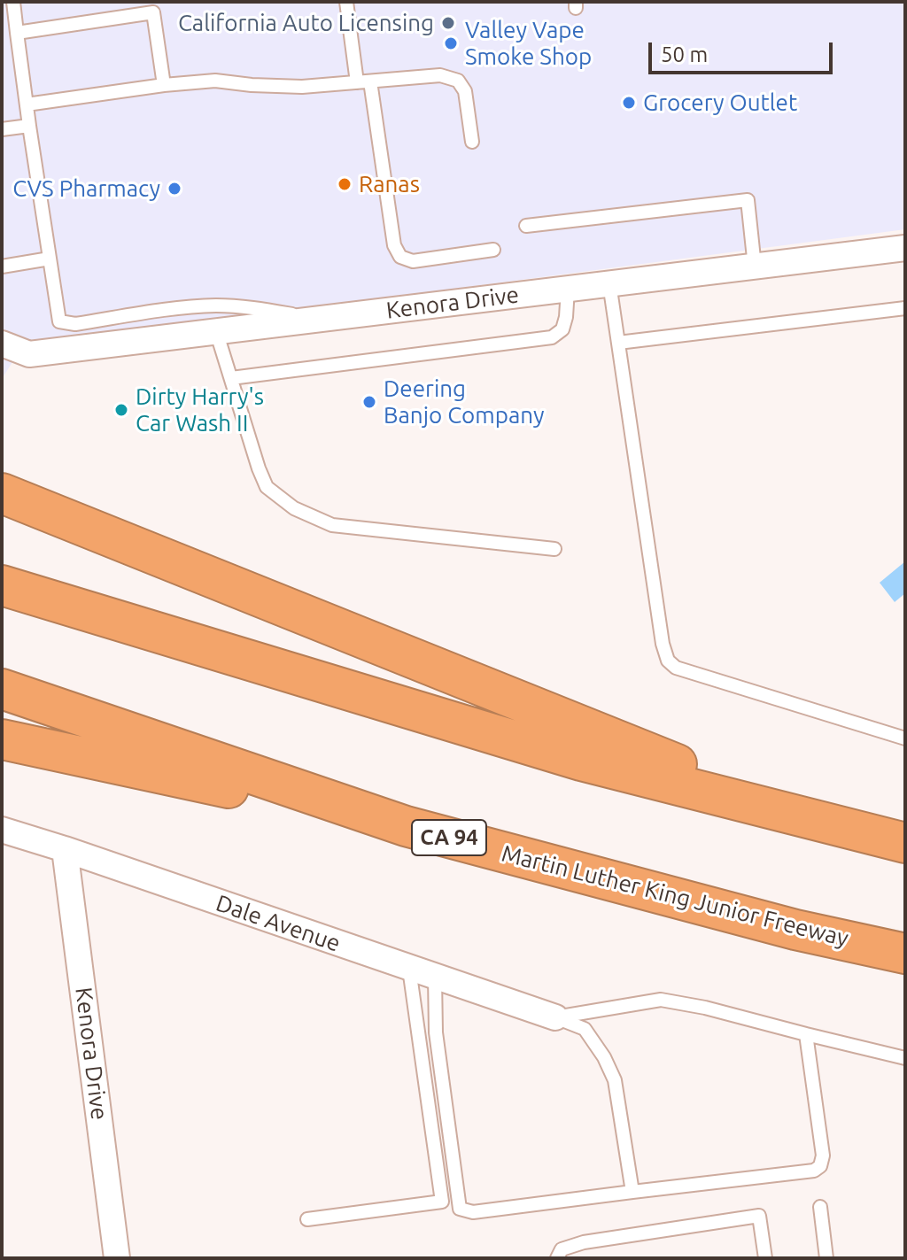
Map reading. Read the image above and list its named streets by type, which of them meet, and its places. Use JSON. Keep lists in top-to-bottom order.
{
  "streets": {
    "highway": ["CA 94", "Martin Luther King Junior Freeway"],
    "street": ["Kenora Drive", "Dale Avenue"]
  },
  "crossings": [
    ["Kenora Drive", "Dale Avenue"]
  ],
  "places": [
    "California Auto Licensing",
    "Valley Vape Smoke Shop",
    "Grocery Outlet",
    "Ranas",
    "CVS Pharmacy",
    "Deering Banjo Company",
    "Dirty Harry's Car Wash II"
  ],
  "scale_bar": "50 m"
}
